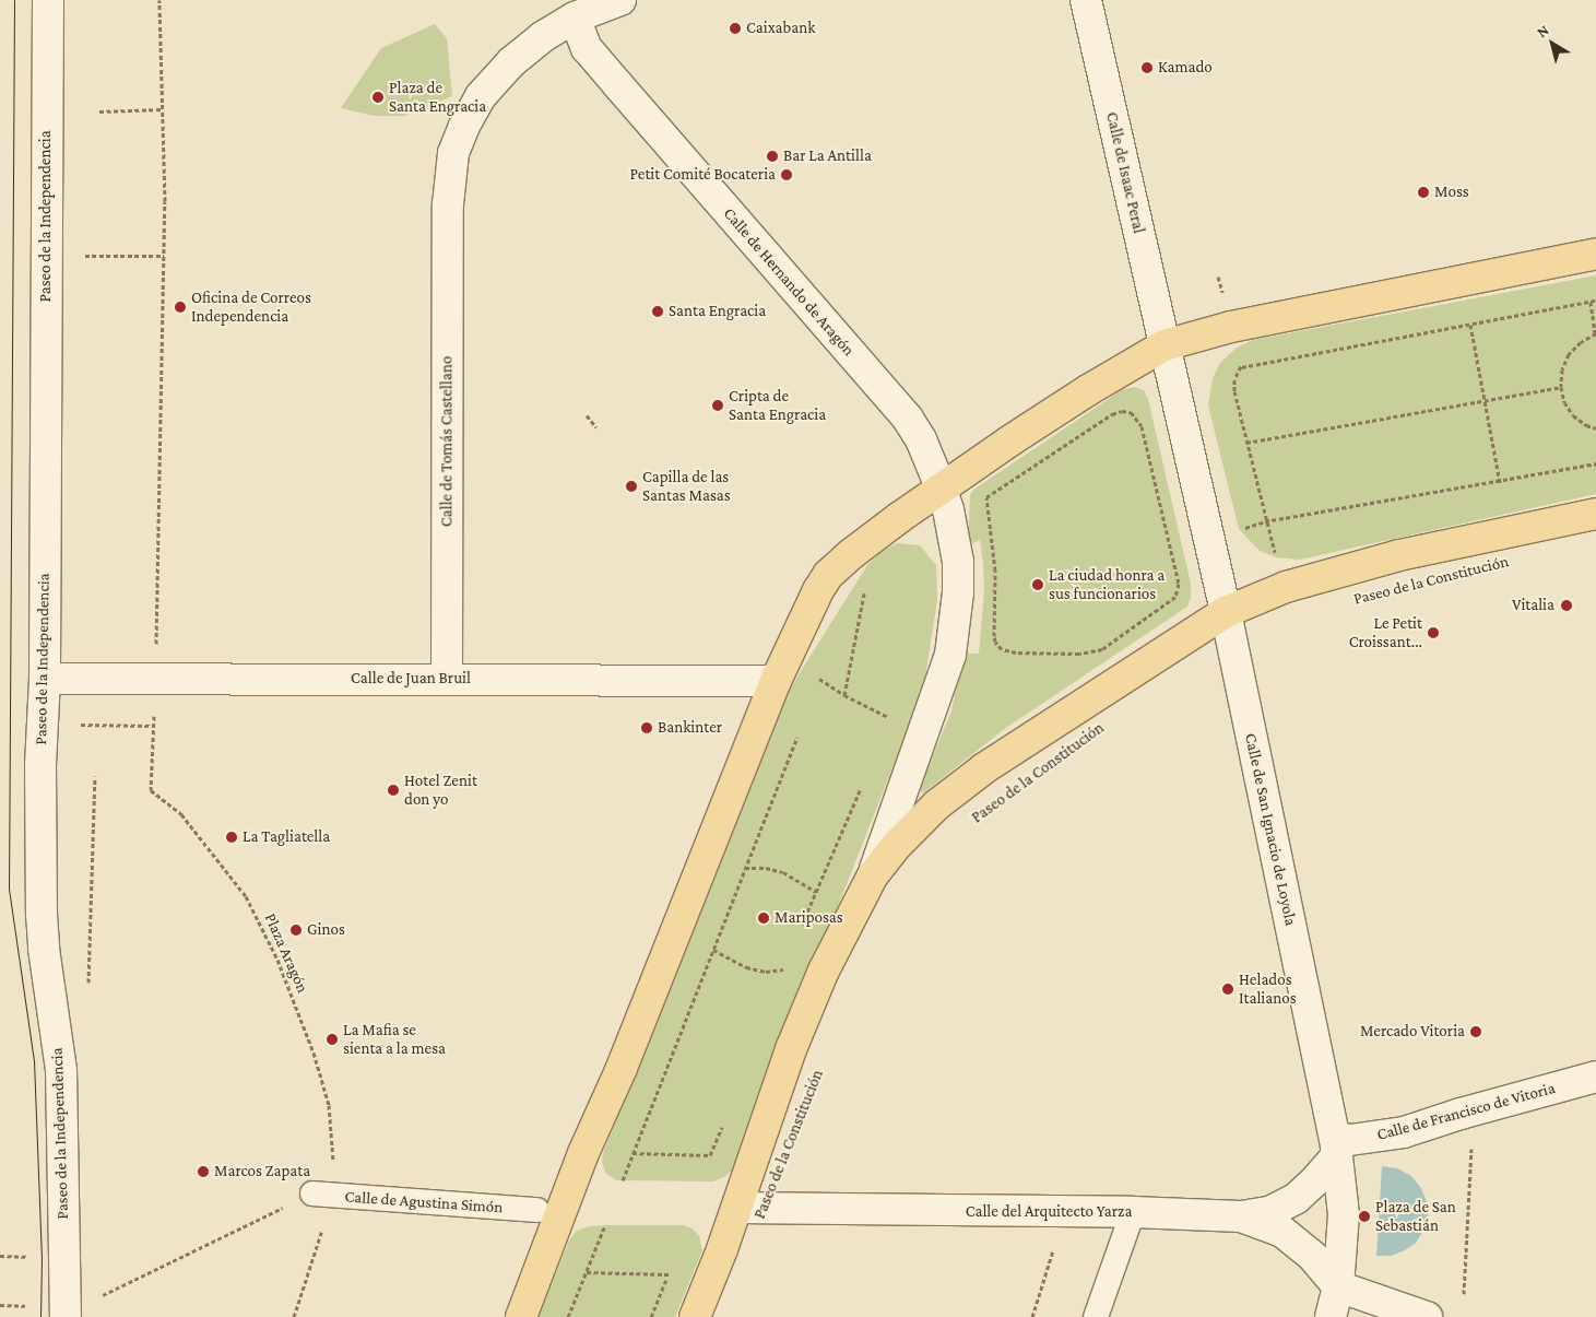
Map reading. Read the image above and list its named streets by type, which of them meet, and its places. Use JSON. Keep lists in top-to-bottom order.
{
  "streets": {
    "main road": ["Paseo de la Constitución"],
    "street": [
      "Calle de Isaac Peral",
      "Paseo de la Independencia",
      "Calle de Hernando de Aragón",
      "Calle de Tomás Castellano",
      "Calle de Juan Bruil",
      "Calle de San Ignacio de Loyola",
      "Calle de Francisco de Vitoria",
      "Calle de Agustina Simón",
      "Calle del Arquitecto Yarza"
    ],
    "path": ["Plaza Aragón"]
  },
  "crossings": [
    ["Calle de Isaac Peral", "Calle de San Ignacio de Loyola"],
    ["Paseo de la Independencia", "Calle de Juan Bruil"],
    ["Calle de Hernando de Aragón", "Calle de Tomás Castellano"],
    ["Calle de Hernando de Aragón", "Paseo de la Constitución"],
    ["Calle de Tomás Castellano", "Calle de Juan Bruil"],
    ["Paseo de la Constitución", "Calle de San Ignacio de Loyola"],
    ["Paseo de la Constitución", "Calle del Arquitecto Yarza"],
    ["Calle de San Ignacio de Loyola", "Calle de Francisco de Vitoria"],
    ["Calle de San Ignacio de Loyola", "Calle del Arquitecto Yarza"],
    ["Calle de Francisco de Vitoria", "Calle del Arquitecto Yarza"]
  ],
  "places": [
    "Caixabank",
    "Kamado",
    "Plaza de Santa Engracia",
    "Bar La Antilla",
    "Petit Comité Bocateria",
    "Moss",
    "Oficina de Correos Independencia",
    "Santa Engracia",
    "Cripta de Santa Engracia",
    "Capilla de las Santas Masas",
    "La ciudad honra a sus funcionarios",
    "Vitalia",
    "Le Petit Croissant...",
    "Bankinter",
    "Hotel Zenit don yo",
    "La Tagliatella",
    "Mariposas",
    "Ginos",
    "Helados Italianos",
    "Mercado Vitoria",
    "La Mafia se sienta a la mesa",
    "Marcos Zapata",
    "Plaza de San Sebastián"
  ],
  "north": "top left"
}
